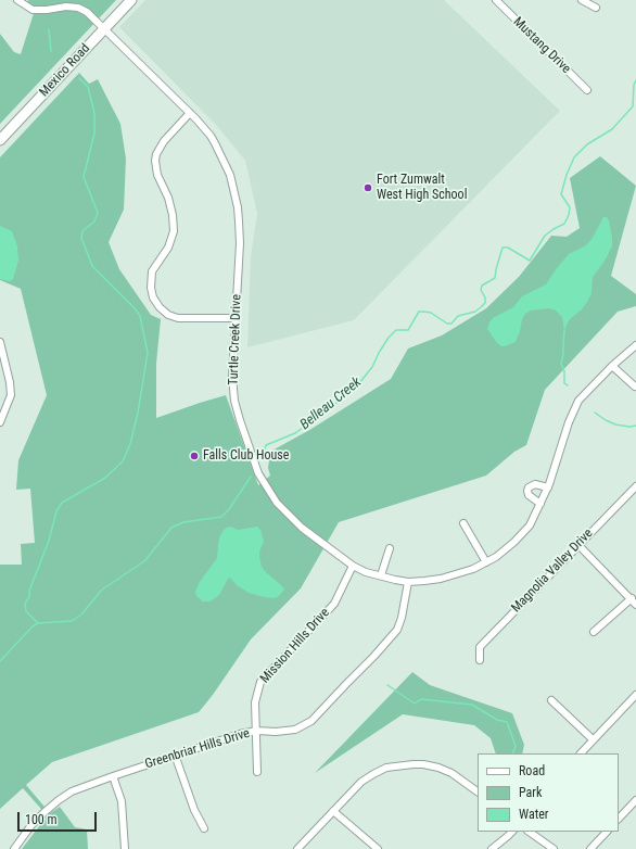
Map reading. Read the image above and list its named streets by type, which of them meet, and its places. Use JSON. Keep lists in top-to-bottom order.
{
  "streets": {
    "main road": ["Mexico Road"],
    "street": [
      "Mustang Drive",
      "Turtle Creek Drive",
      "Magnolia Valley Drive",
      "Mission Hills Drive",
      "Greenbriar Hills Drive"
    ]
  },
  "crossings": [
    ["Mexico Road", "Turtle Creek Drive"],
    ["Turtle Creek Drive", "Mission Hills Drive"],
    ["Turtle Creek Drive", "Greenbriar Hills Drive"],
    ["Mission Hills Drive", "Greenbriar Hills Drive"]
  ],
  "water": ["Belleau Creek"],
  "places": ["Fort Zumwalt West High School", "Falls Club House"],
  "legend": ["Road", "Park", "Water"],
  "scale_bar": "100 m"
}
